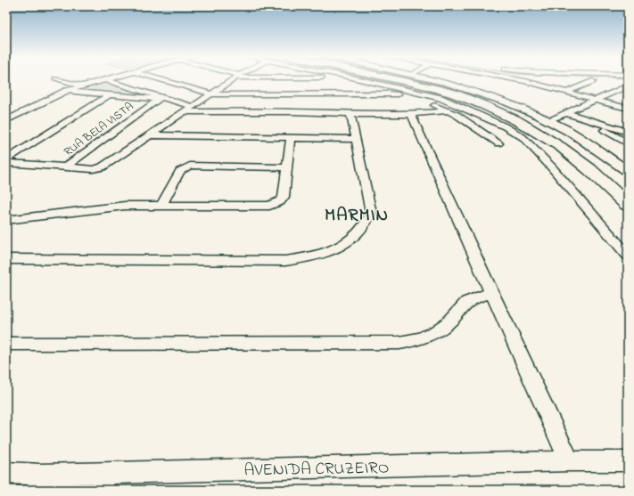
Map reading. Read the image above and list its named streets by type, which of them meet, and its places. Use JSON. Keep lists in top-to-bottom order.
{
  "streets": {
    "street": ["RUA BELA VISTA", "AVENIDA CRUZEIRO"]
  },
  "districts": ["MARMIN"]
}
